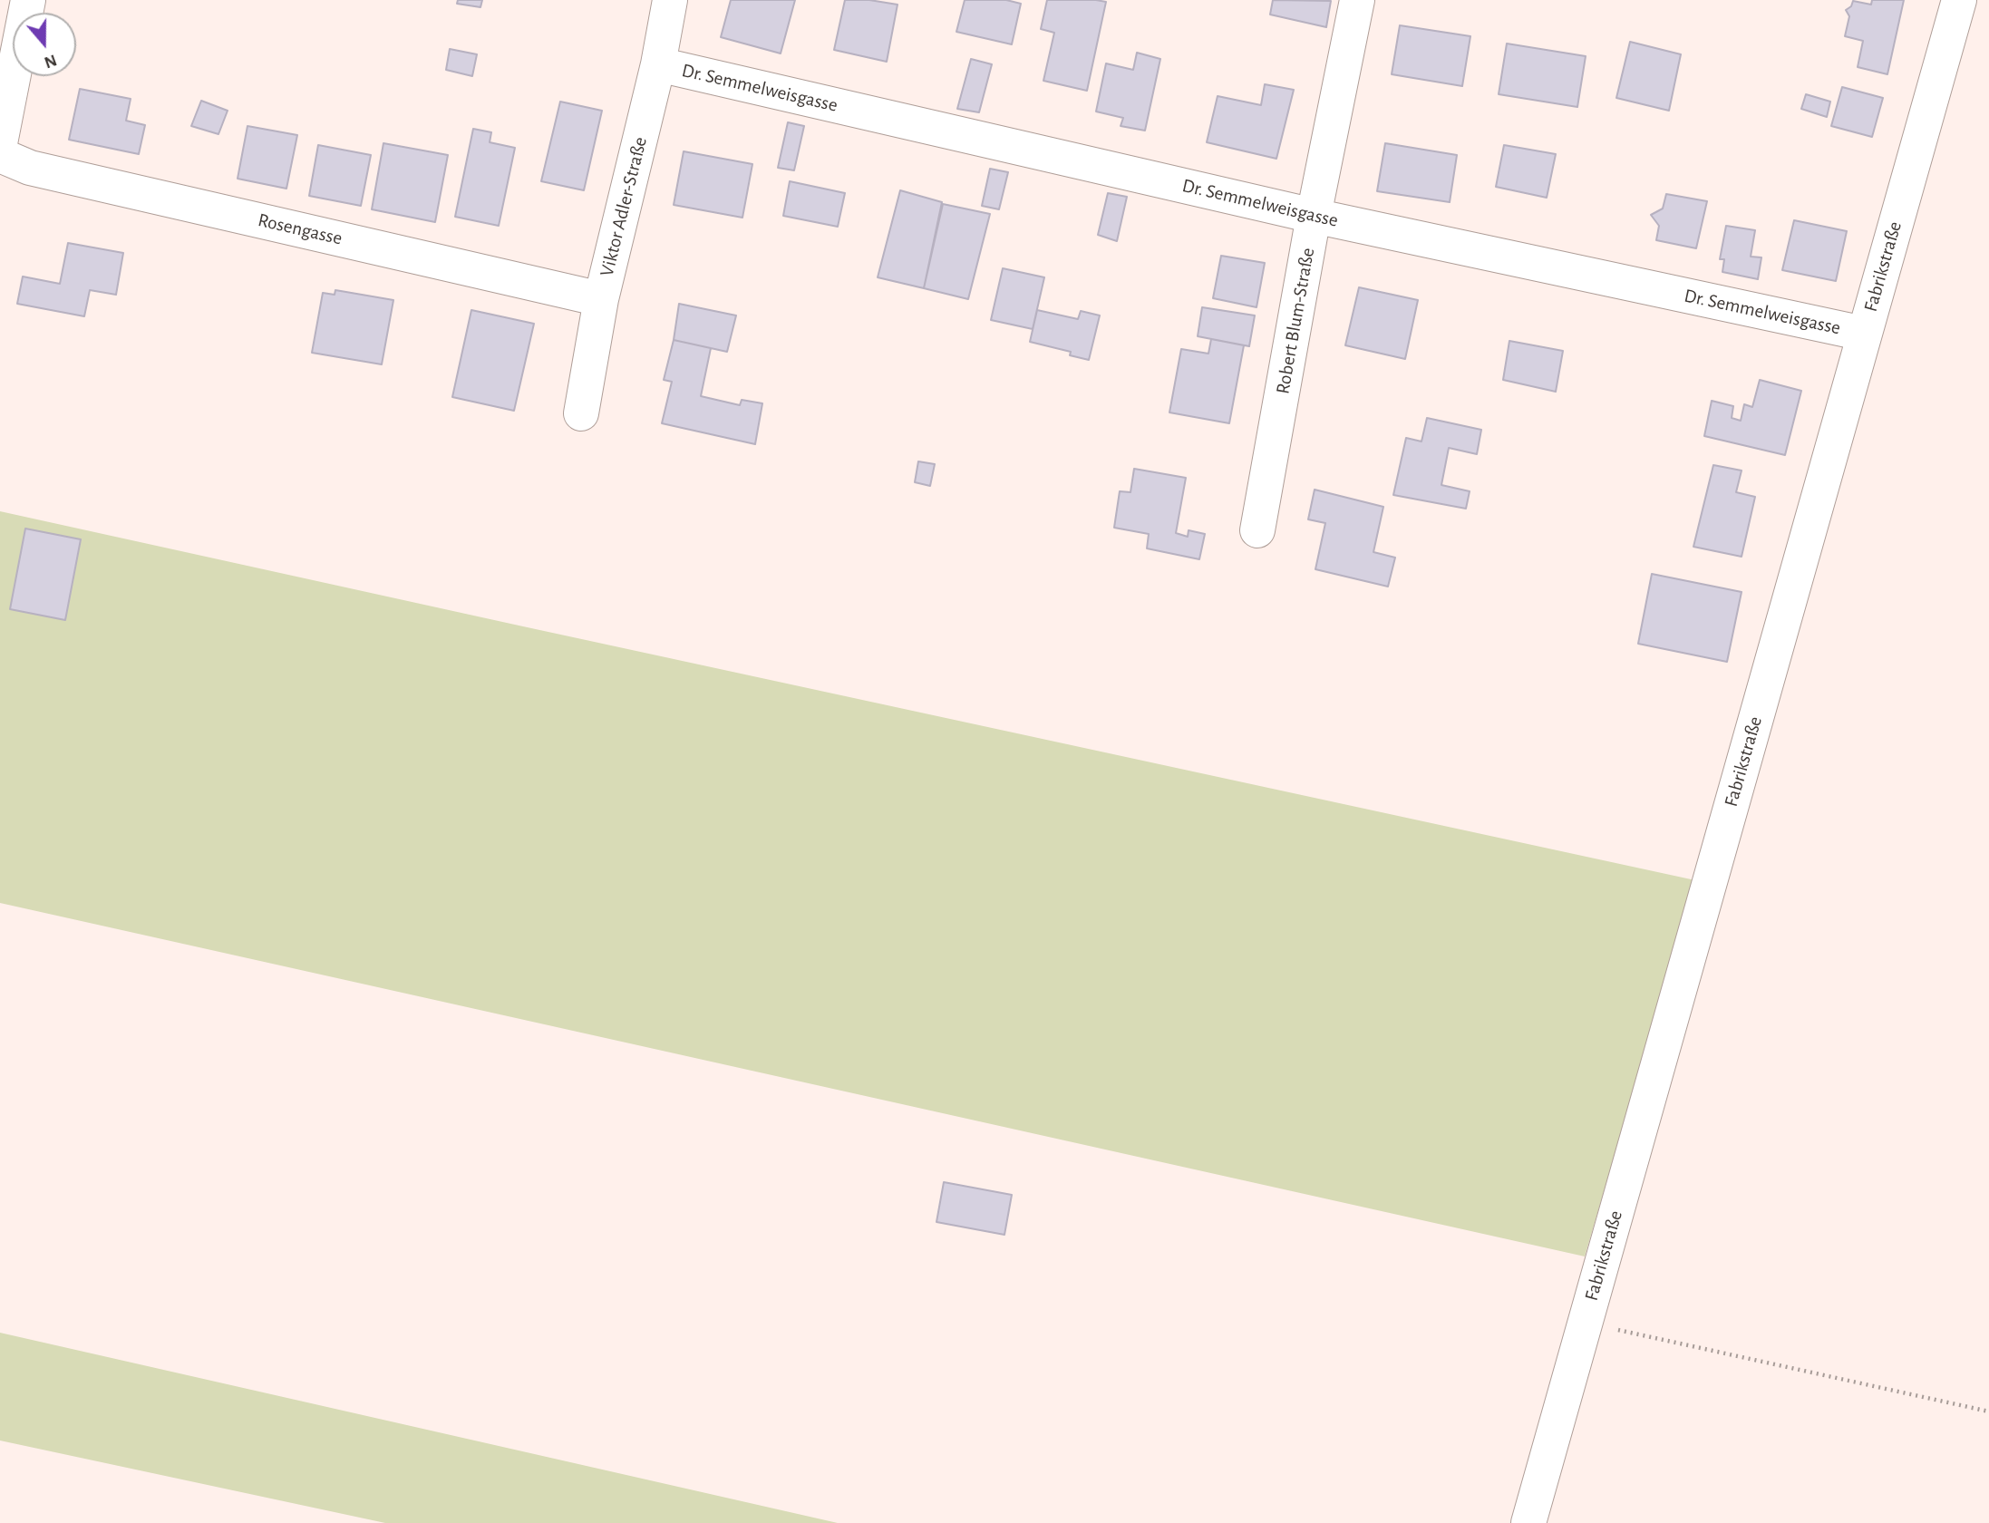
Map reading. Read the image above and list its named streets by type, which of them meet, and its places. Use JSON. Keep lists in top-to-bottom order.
{
  "streets": {
    "street": [
      "Dr. Semmelweisgasse",
      "Viktor Adler-Straße",
      "Rosengasse",
      "Fabrikstraße",
      "Robert Blum-Straße"
    ]
  },
  "crossings": [
    ["Dr. Semmelweisgasse", "Viktor Adler-Straße"],
    ["Dr. Semmelweisgasse", "Fabrikstraße"],
    ["Dr. Semmelweisgasse", "Robert Blum-Straße"],
    ["Viktor Adler-Straße", "Rosengasse"]
  ],
  "north": "bottom"
}
